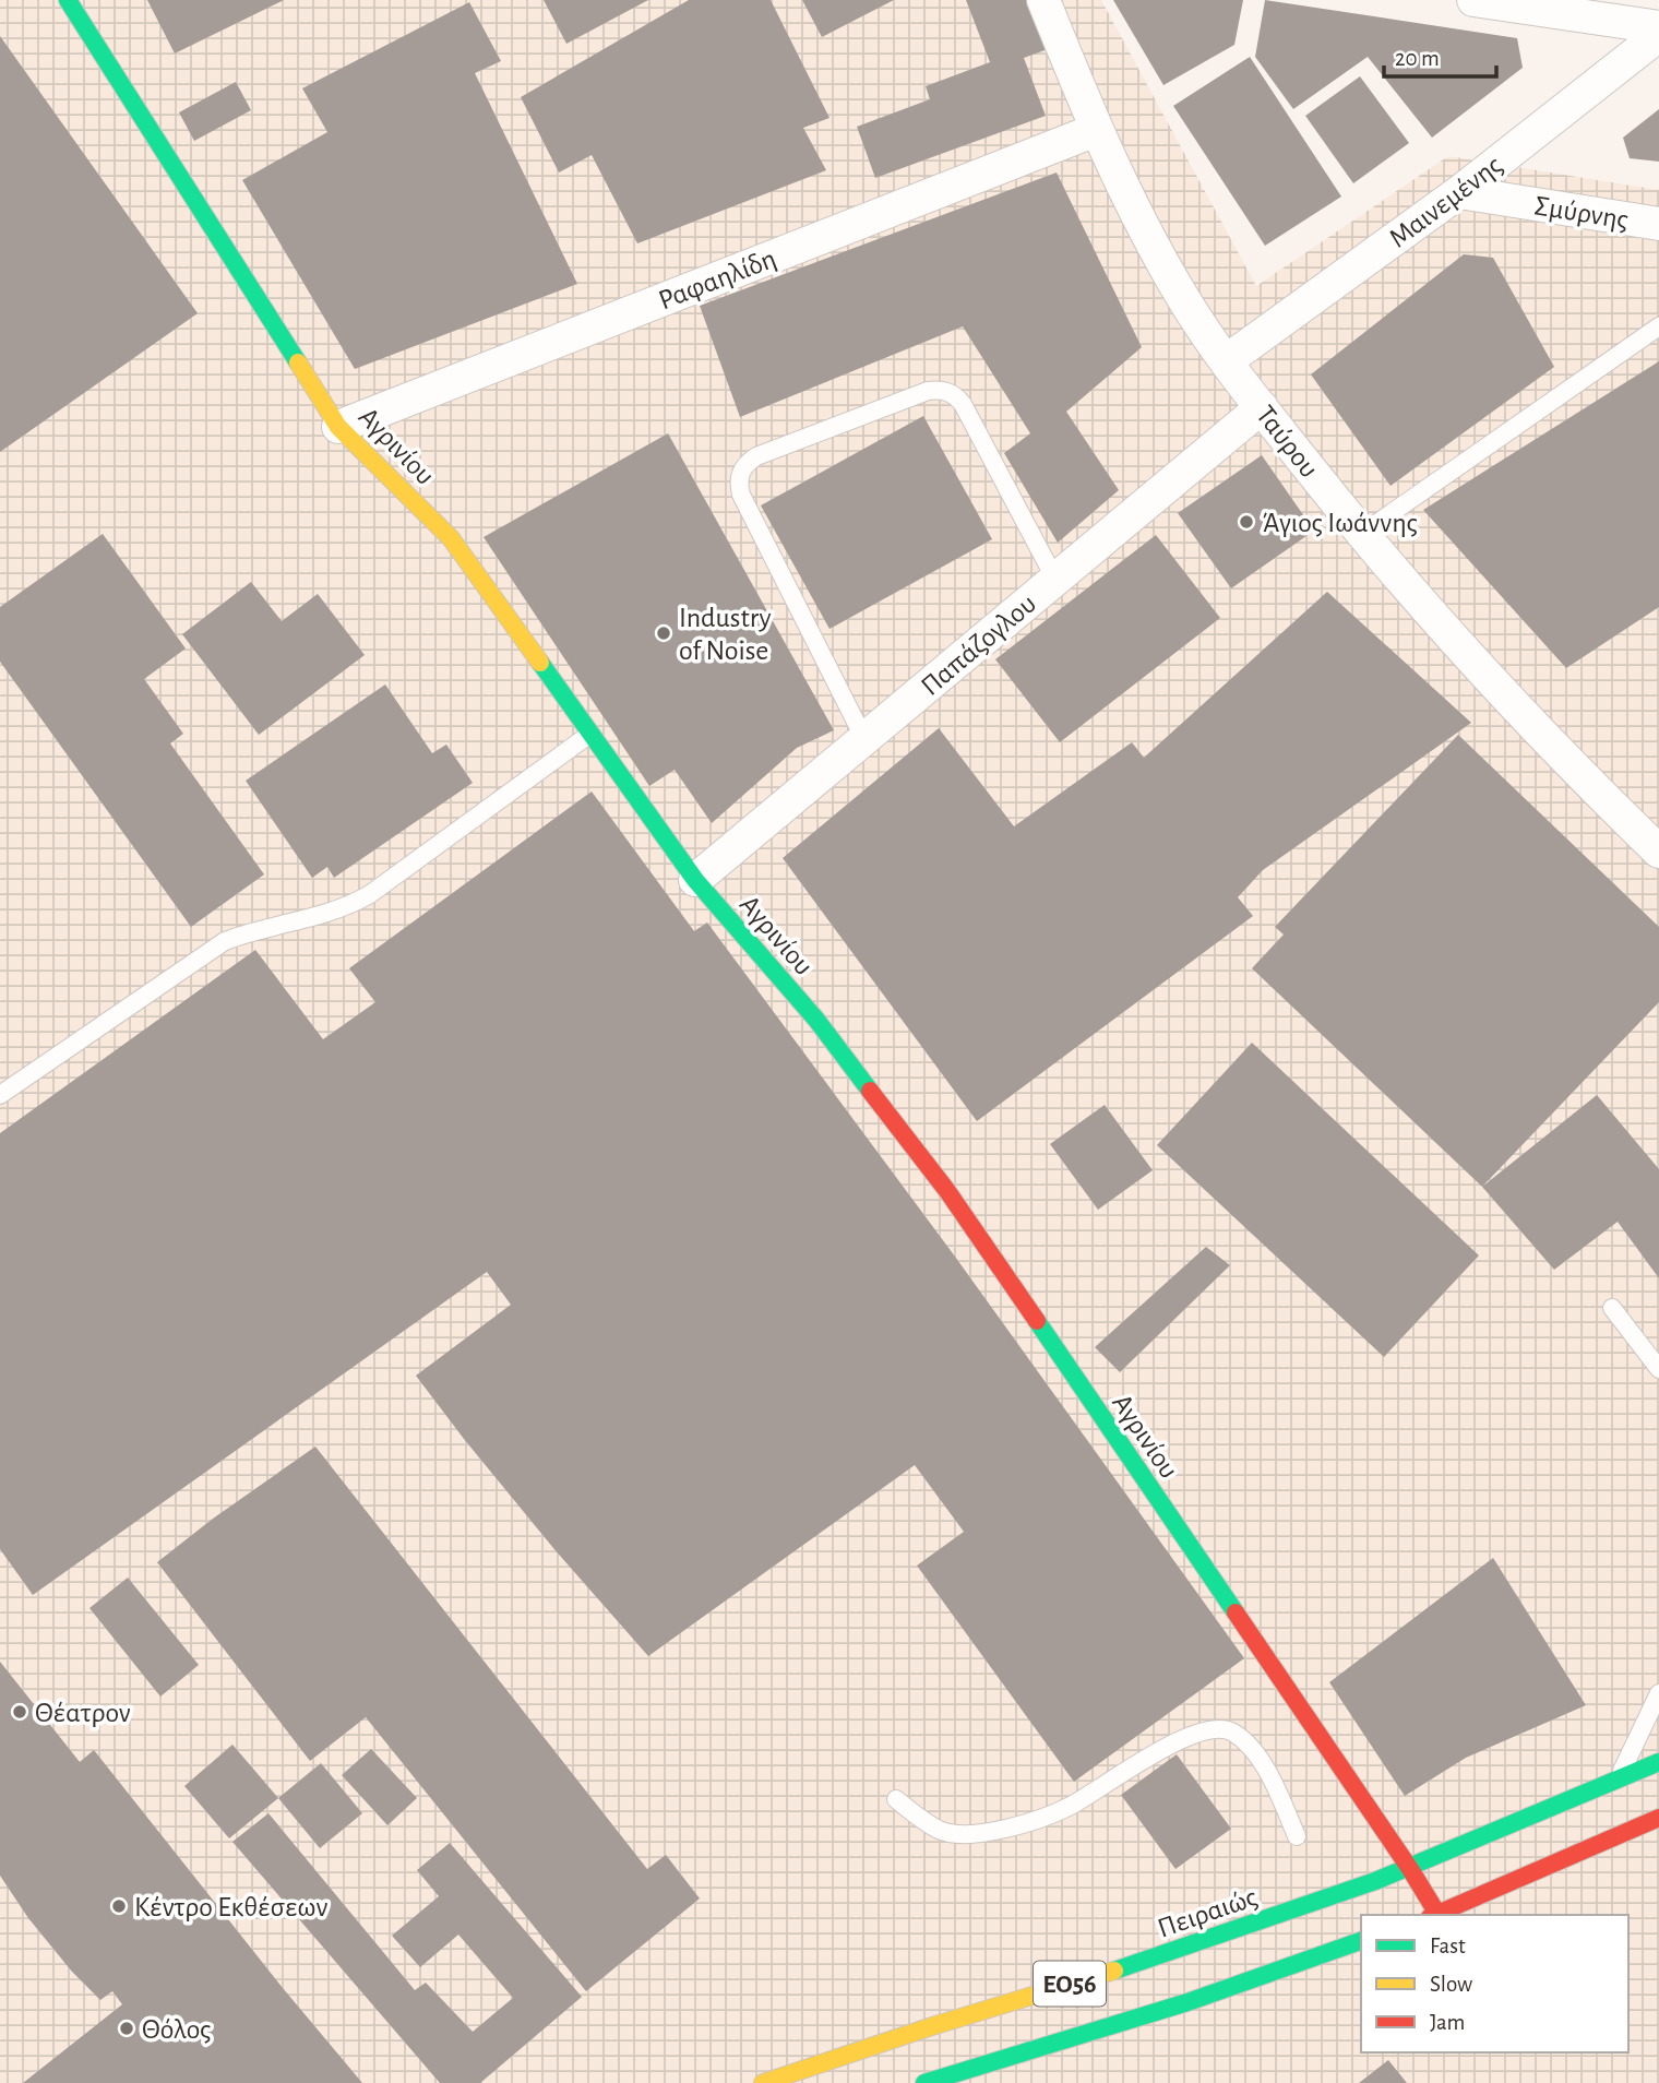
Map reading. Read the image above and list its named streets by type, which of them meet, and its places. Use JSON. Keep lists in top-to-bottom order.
{
  "streets": {
    "street": [
      "Μαινεμένης",
      "Σμύρνης",
      "Ραφαηλίδη",
      "Ταύρου",
      "Αγρινίου",
      "Παπάζογλου",
      "Πειραιώς",
      "ΕΟ56"
    ]
  },
  "crossings": [
    ["Μαινεμένης", "Σμύρνης"],
    ["Μαινεμένης", "Ταύρου"],
    ["Ραφαηλίδη", "Ταύρου"],
    ["Ραφαηλίδη", "Αγρινίου"],
    ["Ταύρου", "Παπάζογλου"],
    ["Αγρινίου", "Παπάζογλου"],
    ["Αγρινίου", "Πειραιώς"]
  ],
  "places": [
    "Άγιος Ιωάννης",
    "Industry of Noise",
    "Θέατρον",
    "Κέντρο Εκθέσεων",
    "Θόλος"
  ],
  "legend": ["Fast", "Slow", "Jam"],
  "scale_bar": "20 m"
}
